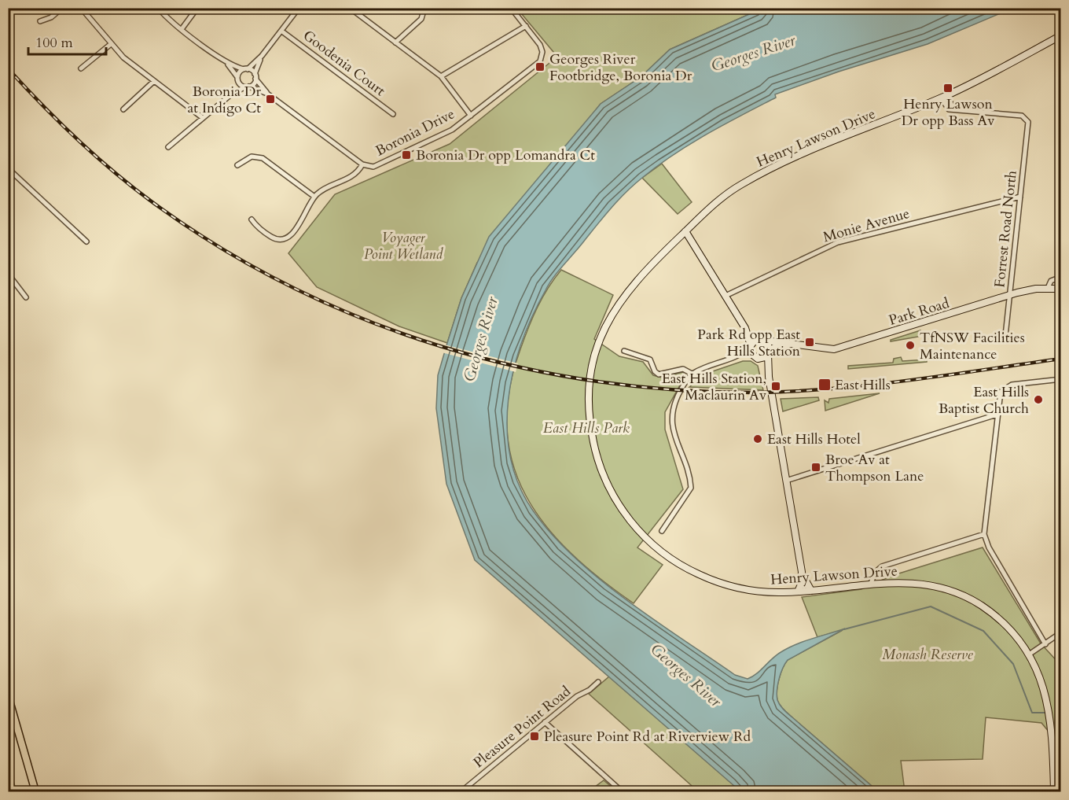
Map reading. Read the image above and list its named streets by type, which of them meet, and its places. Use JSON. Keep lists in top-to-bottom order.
{
  "streets": {
    "main road": ["Henry Lawson Drive", "Park Road"],
    "street": [
      "Goodenia Court",
      "Boronia Drive",
      "Monie Avenue",
      "Forrest Road North",
      "Pleasure Point Road"
    ]
  },
  "crossings": [
    ["Monie Avenue", "Forrest Road North"],
    ["Forrest Road North", "Park Road"]
  ],
  "water": ["Georges River"],
  "parks": ["Voyager Point Wetland", "East Hills Park", "Monash Reserve"],
  "places": {
    "transit": [
      "Georges River Footbridge, Boronia Dr",
      "Henry Lawson Dr opp Bass Av",
      "Boronia Dr at Indigo Ct",
      "Boronia Dr opp Lomandra Ct",
      "Park Rd opp East Hills Station",
      "East Hills",
      "East Hills Station, Maclaurin Av",
      "Broe Av at Thompson Lane",
      "Pleasure Point Rd at Riverview Rd"
    ],
    "other": ["TfNSW Facilities Maintenance", "East Hills Baptist Church", "East Hills Hotel"]
  },
  "scale_bar": "100 m"
}
